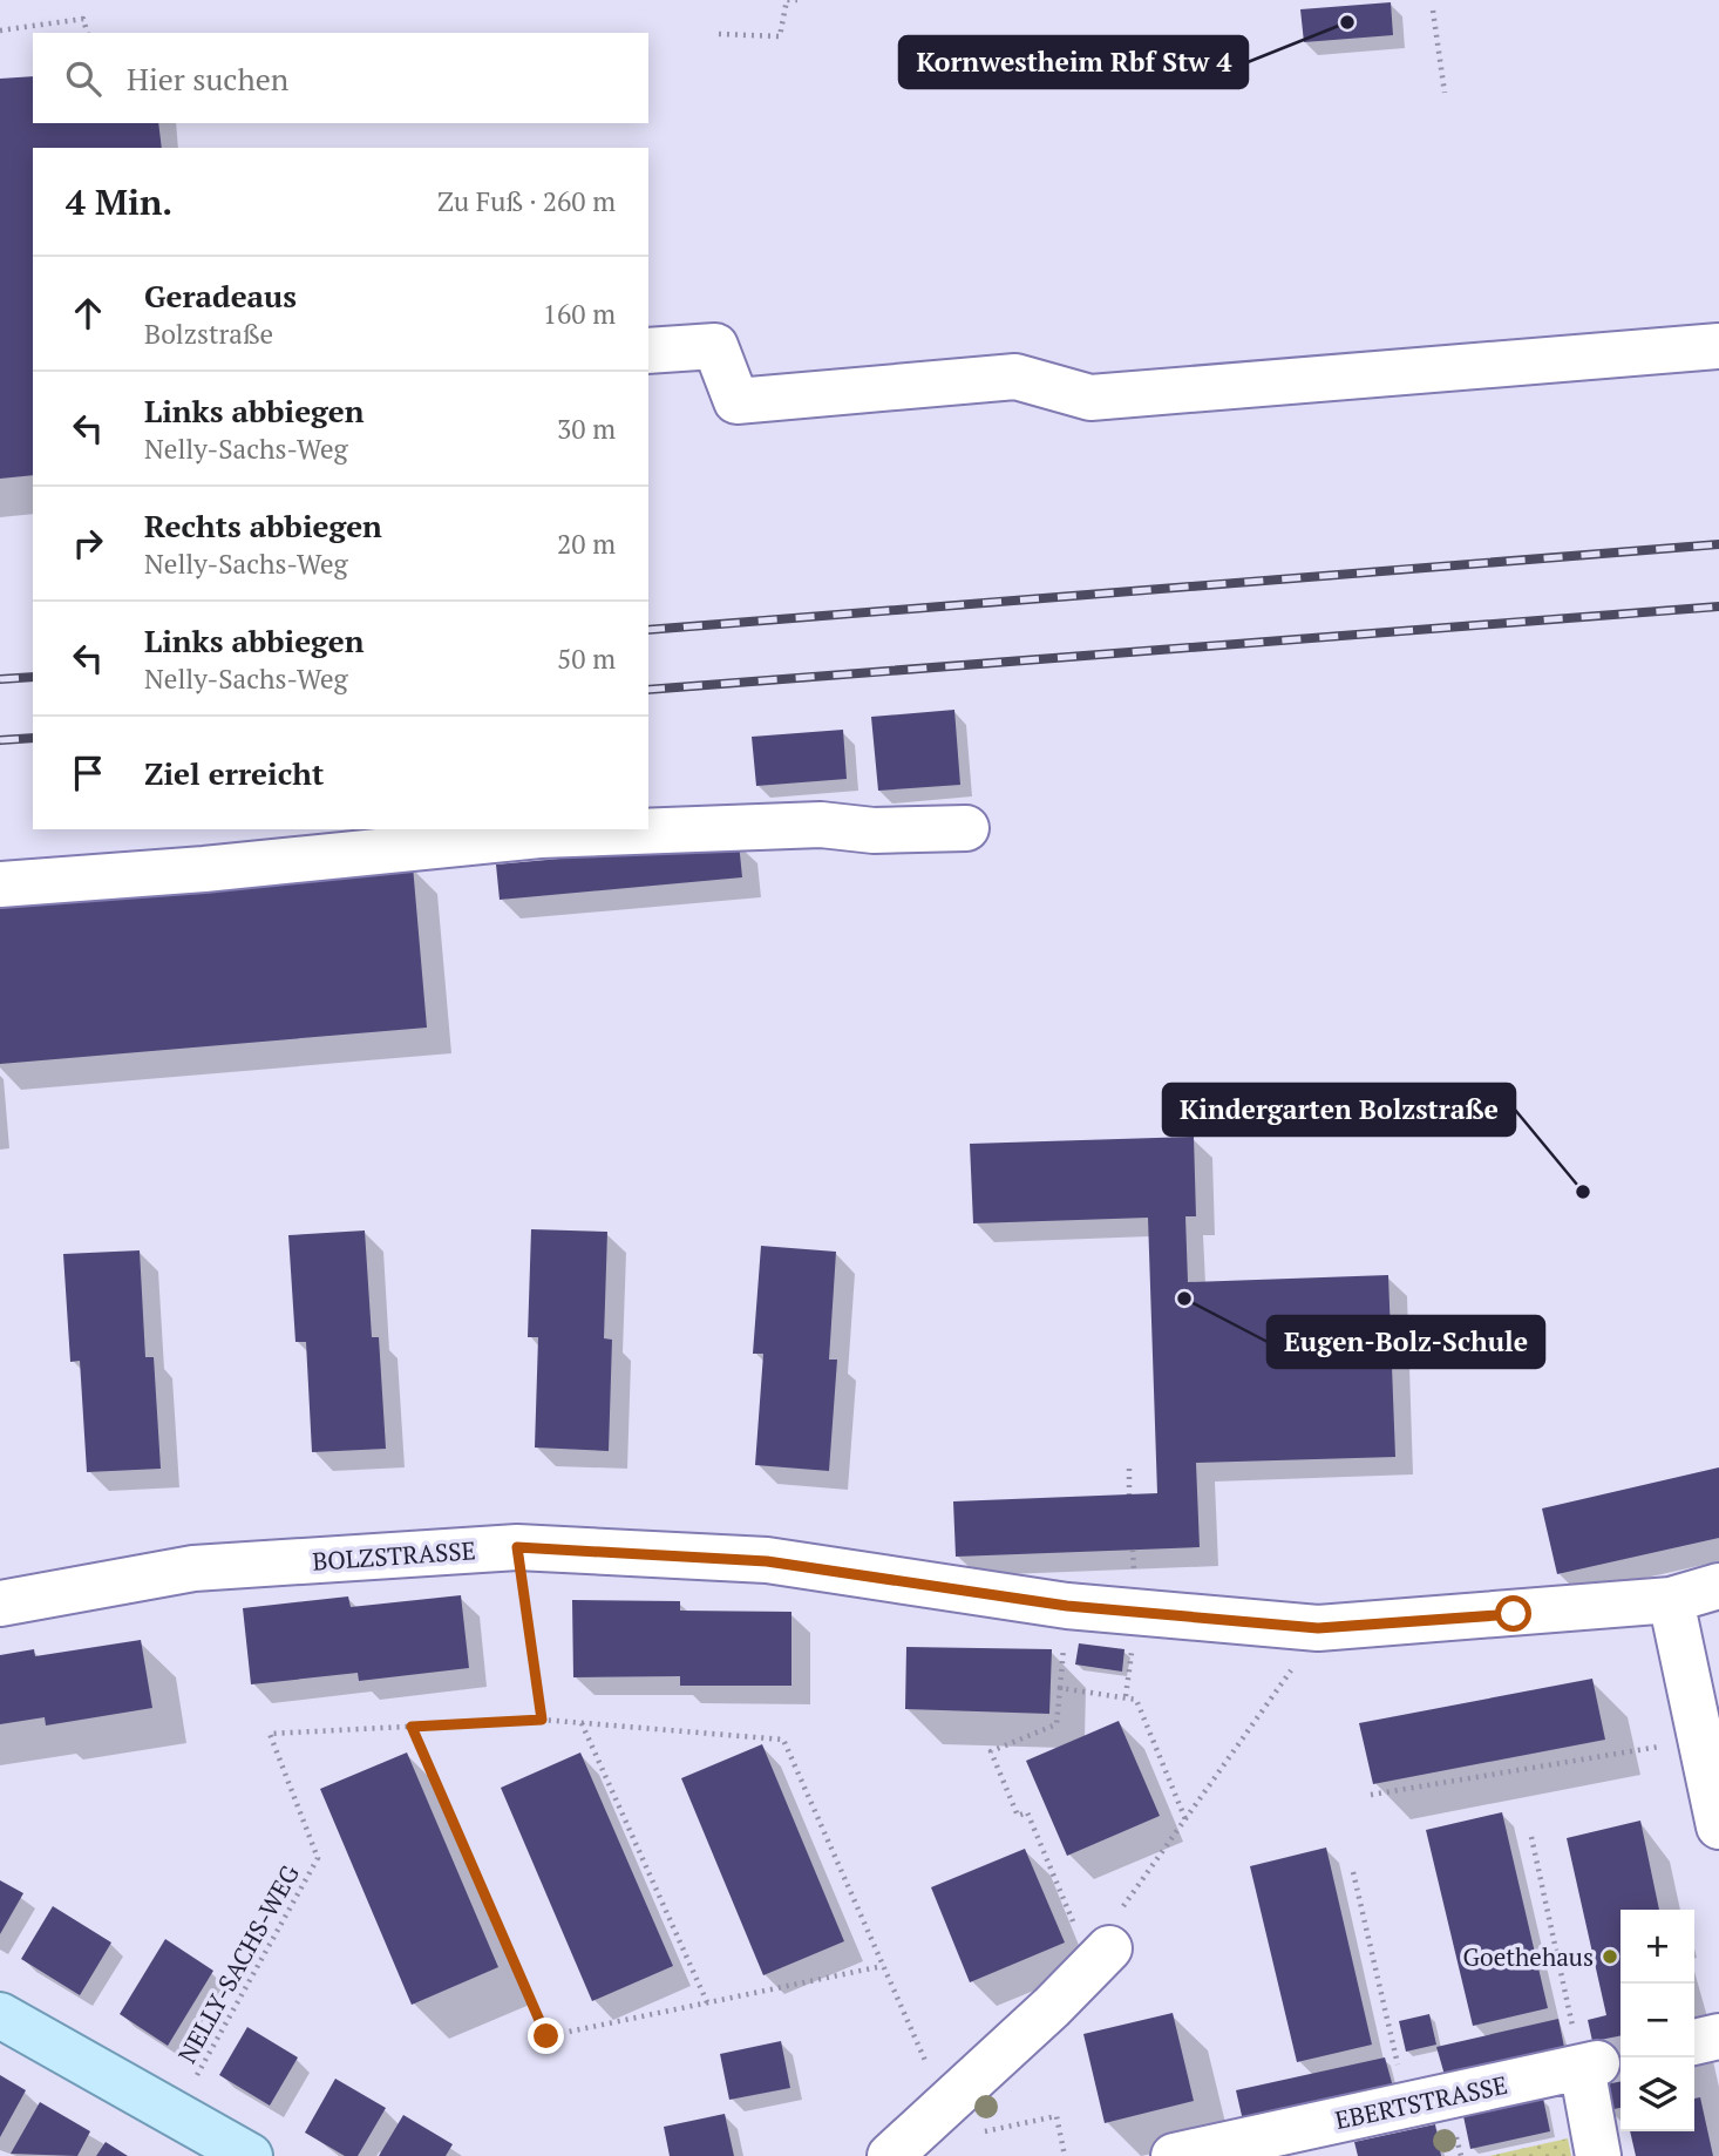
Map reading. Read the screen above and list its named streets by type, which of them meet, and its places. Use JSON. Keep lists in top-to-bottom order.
{
  "streets": {
    "street": ["BOLZSTRASSE", "EBERTSTRASSE"],
    "path": ["NELLY-SACHS-WEG"]
  },
  "places": [
    "Kornwestheim Rbf Stw 4",
    "Kindergarten Bolzstraße",
    "Eugen-Bolz-Schule",
    "Goethehaus"
  ],
  "page": {
    "search": "Hier suchen",
    "heading": ["4 Min.", "Zu Fuß · 260 m"],
    "list": [
      ["Geradeaus", "Bolzstraße", "160 m"],
      ["Links abbiegen", "Nelly-Sachs-Weg", "30 m"],
      ["Rechts abbiegen", "Nelly-Sachs-Weg", "20 m"],
      ["Links abbiegen", "Nelly-Sachs-Weg", "50 m"],
      "Ziel erreicht"
    ],
    "map_buttons": ["+", "−"]
  }
}
